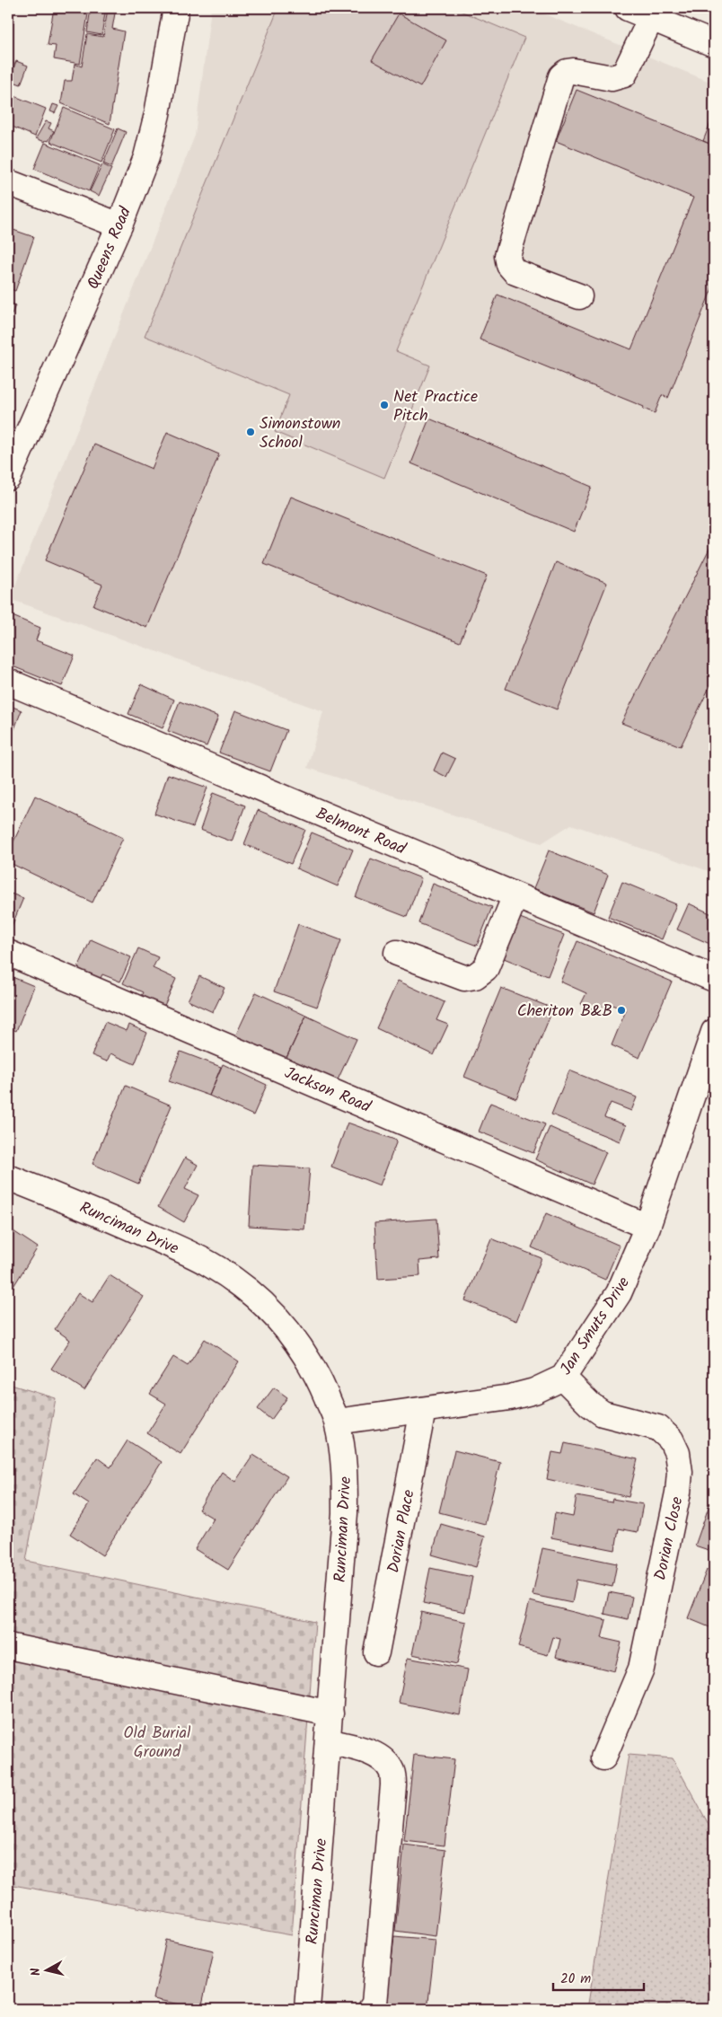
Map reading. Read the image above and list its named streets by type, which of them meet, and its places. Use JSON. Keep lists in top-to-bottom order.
{
  "streets": {
    "street": [
      "Queens Road",
      "Belmont Road",
      "Jackson Road",
      "Runciman Drive",
      "Jan Smuts Drive",
      "Dorian Place",
      "Dorian Close"
    ]
  },
  "crossings": [
    ["Jackson Road", "Jan Smuts Drive"],
    ["Runciman Drive", "Jan Smuts Drive"],
    ["Jan Smuts Drive", "Dorian Place"],
    ["Jan Smuts Drive", "Dorian Close"]
  ],
  "parks": ["Old Burial Ground"],
  "places": ["Net Practice Pitch", "Simonstown School", "Cheriton B&B"],
  "scale_bar": "20 m",
  "north": "left"
}
